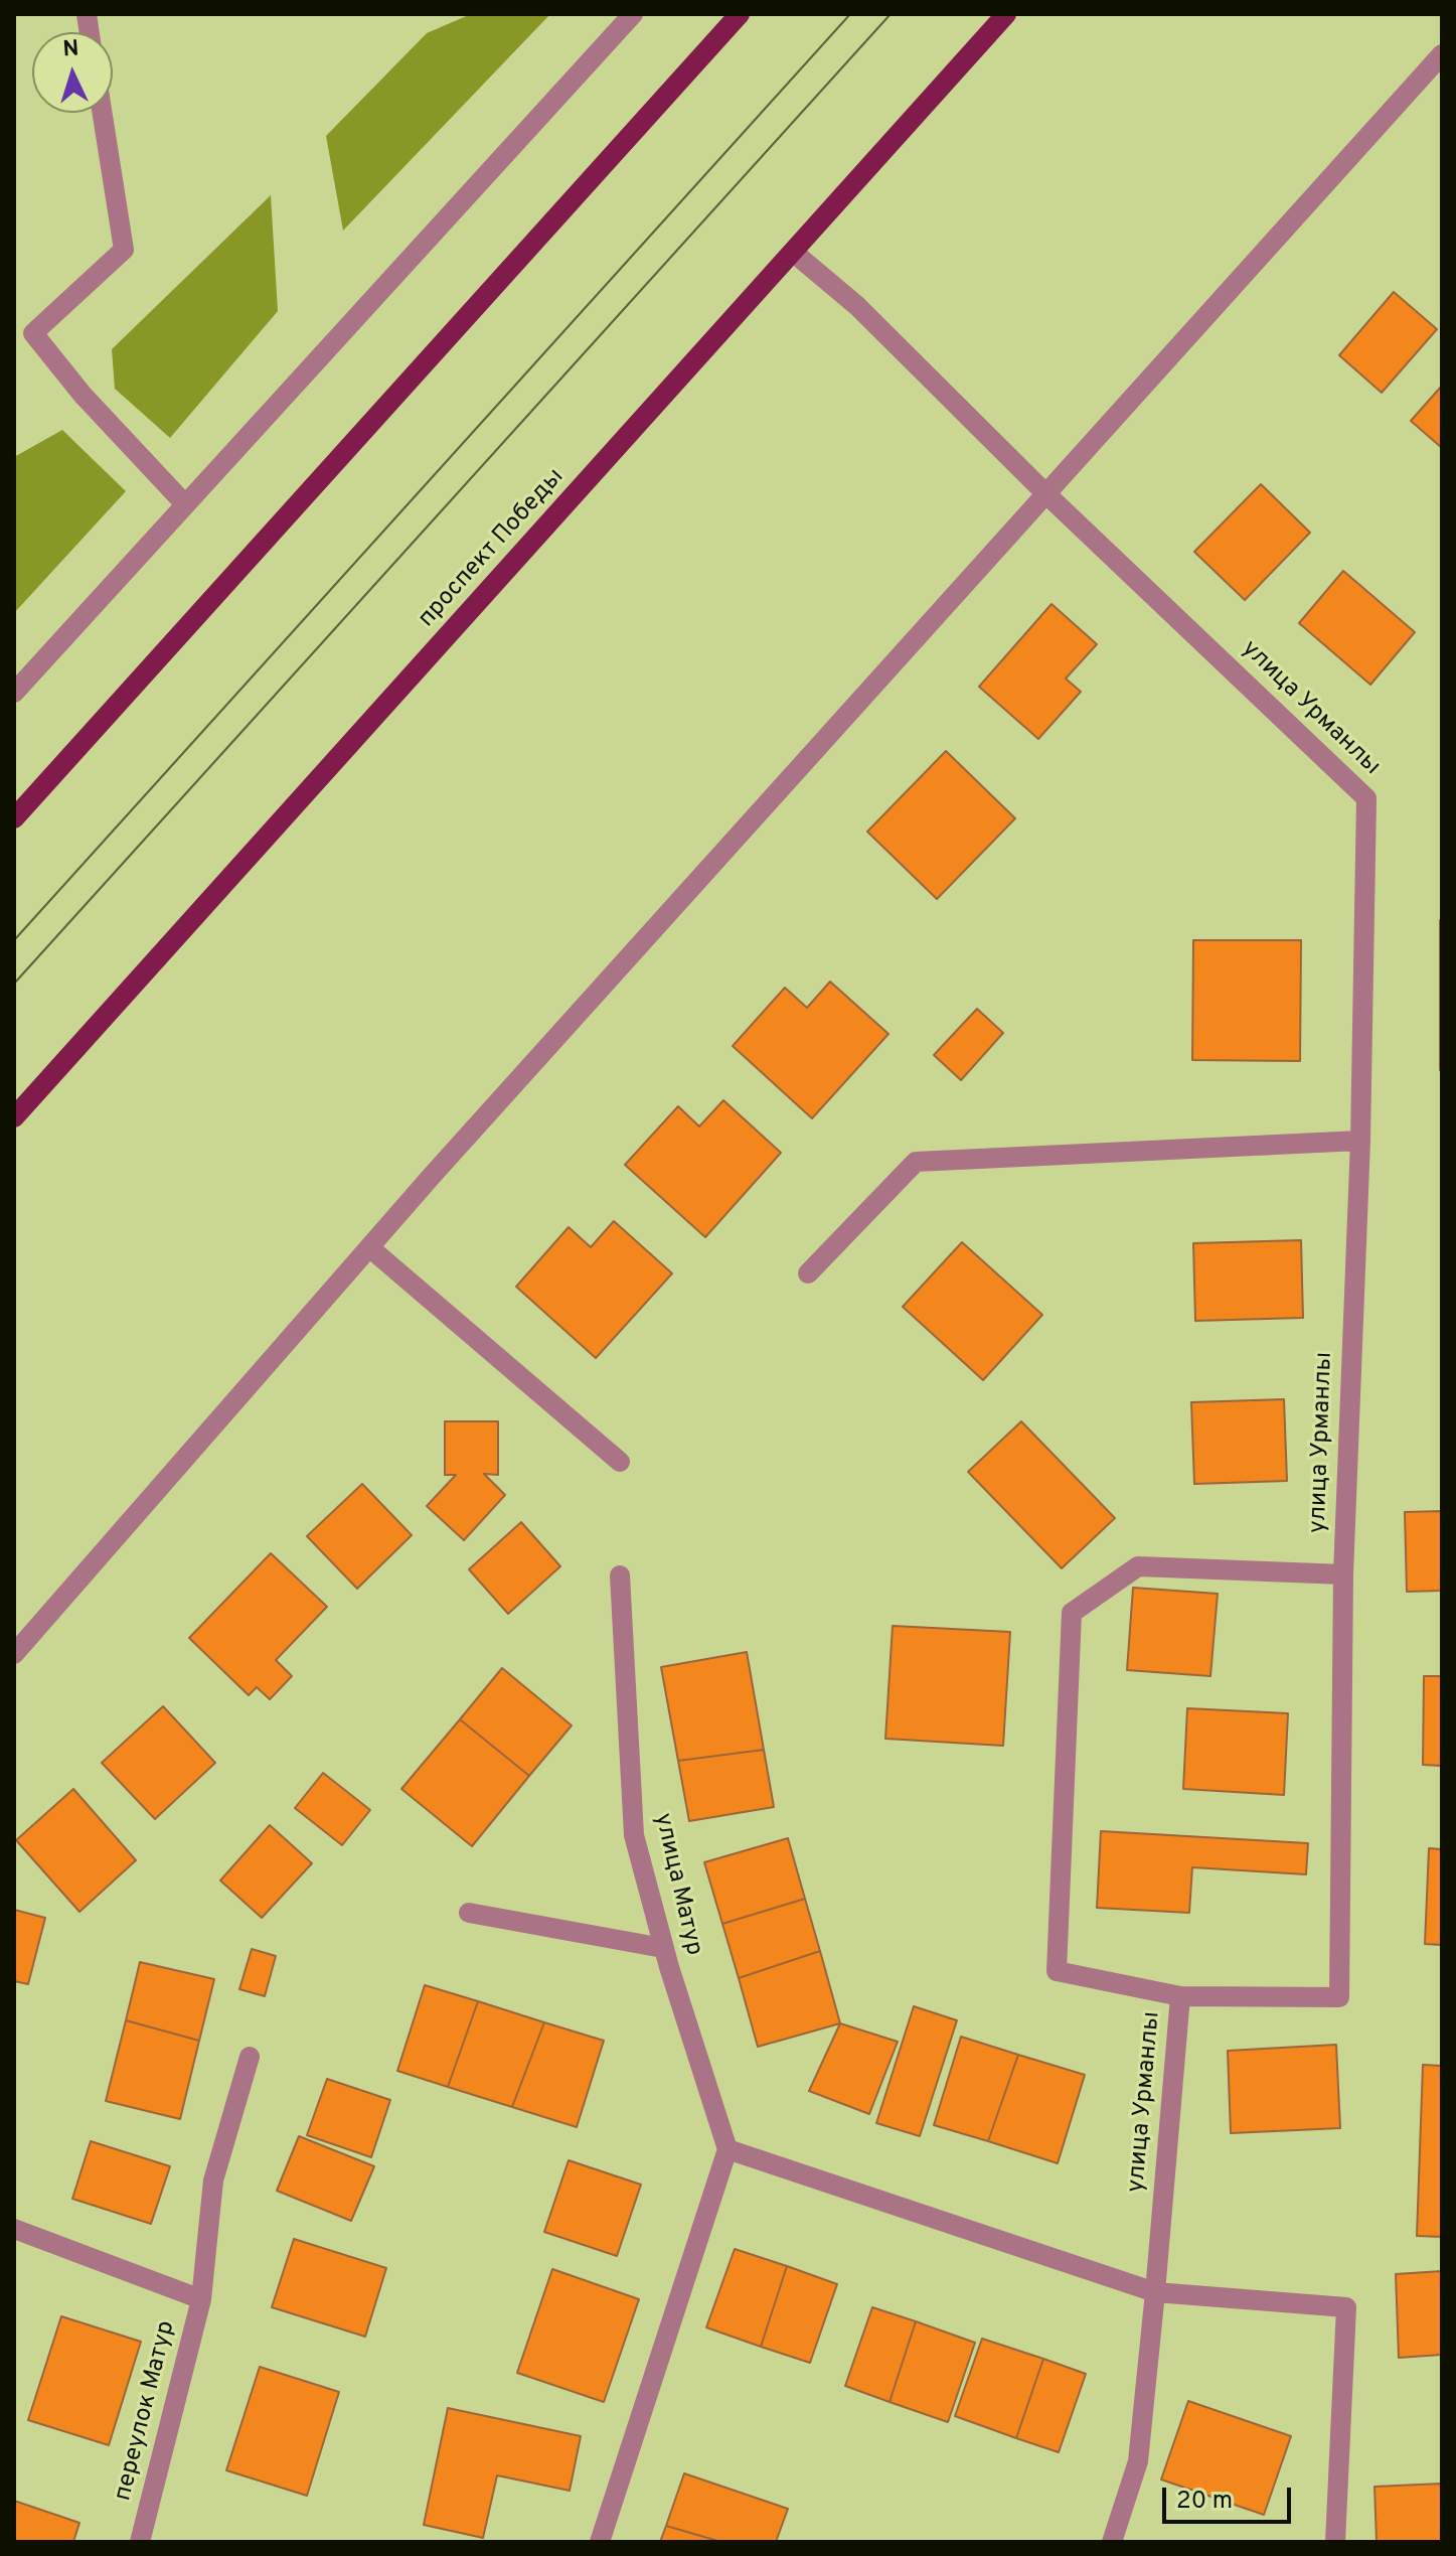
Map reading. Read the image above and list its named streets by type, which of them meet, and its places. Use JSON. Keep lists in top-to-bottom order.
{
  "streets": {
    "main road": ["проспект Победы"],
    "street": ["улица Урманлы", "улица Матур", "переулок Матур"]
  },
  "crossings": [
    ["проспект Победы", "улица Урманлы"]
  ],
  "scale_bar": "20 m",
  "north": "top"
}
